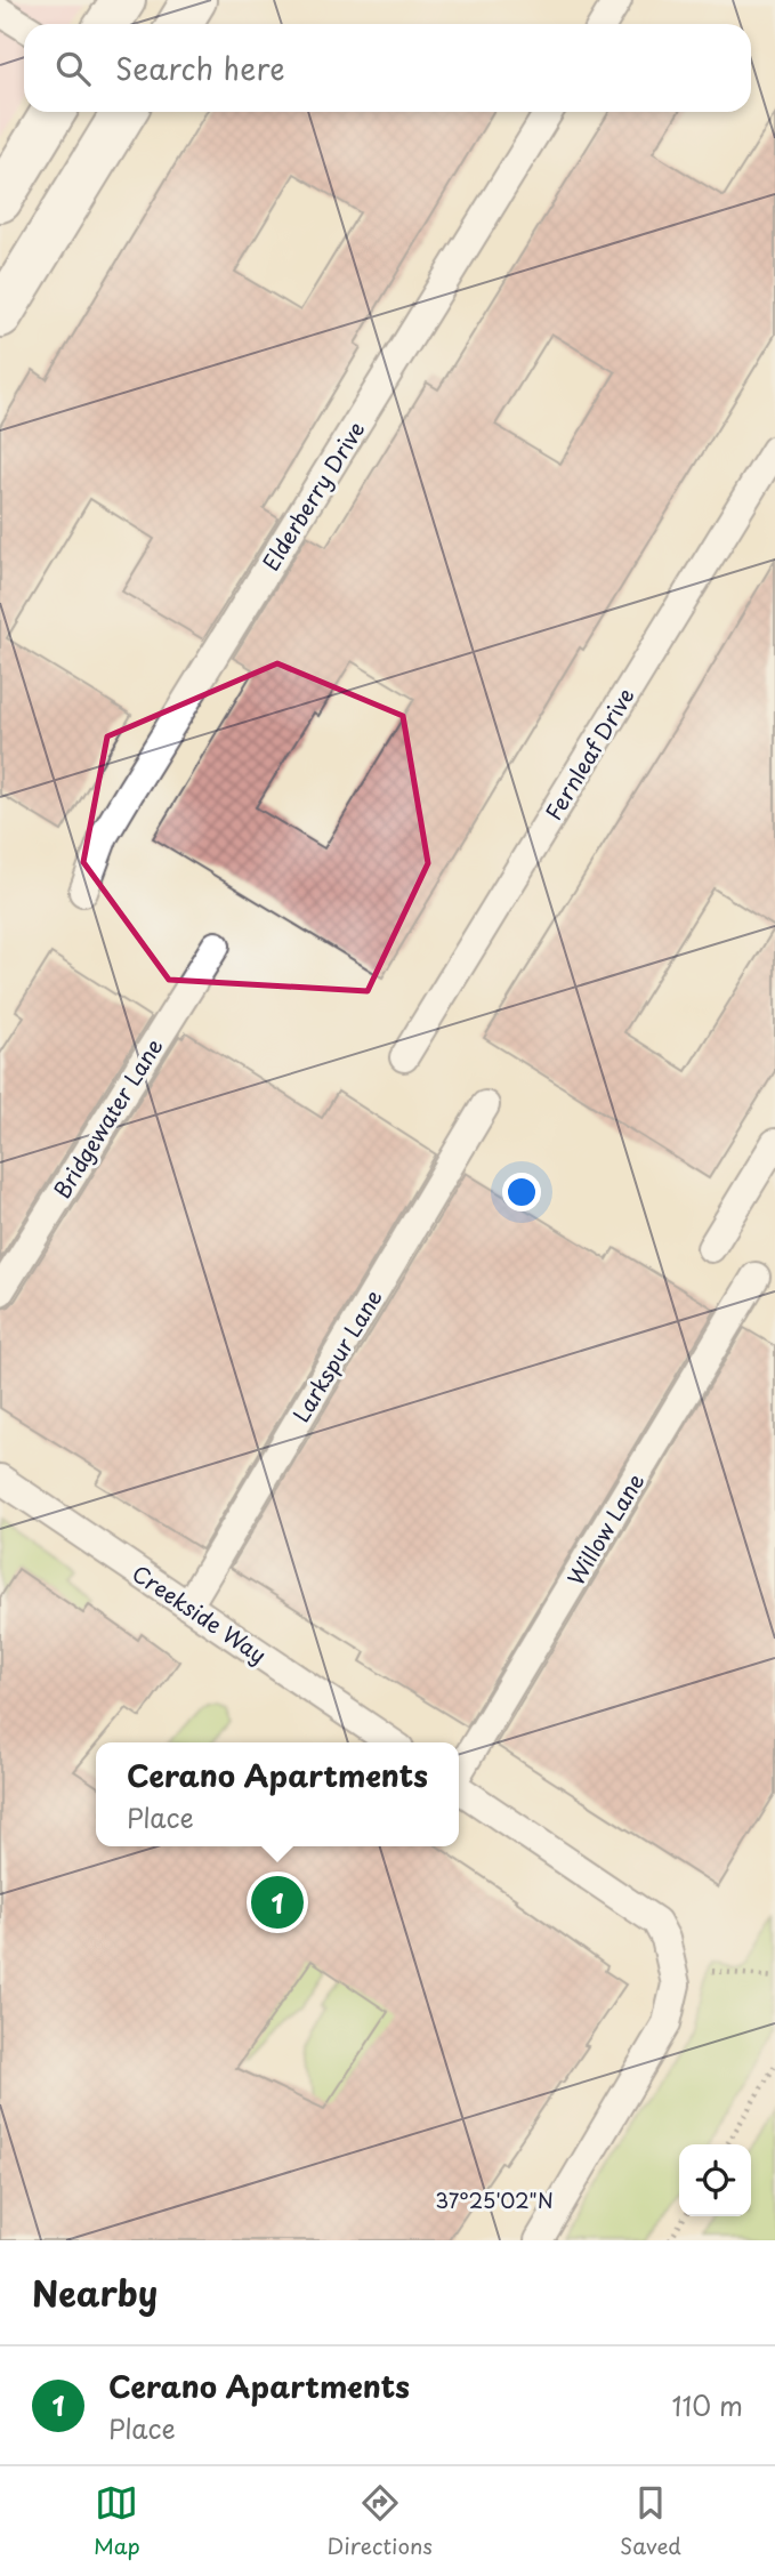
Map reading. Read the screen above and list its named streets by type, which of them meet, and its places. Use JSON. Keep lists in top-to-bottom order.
{
  "streets": {
    "lane": [
      "Elderberry Drive",
      "Fernleaf Drive",
      "Bridgewater Lane",
      "Larkspur Lane",
      "Willow Lane",
      "Creekside Way"
    ]
  },
  "crossings": [
    ["Larkspur Lane", "Creekside Way"]
  ],
  "page": {
    "search": "Search here",
    "popup": ["Cerano Apartments", "Place"],
    "pins": "1",
    "heading": "Nearby",
    "list": [
      {
        "mark": "1",
        "name": "Cerano Apartments",
        "note": "Place",
        "value": "110 m"
      }
    ],
    "nav": ["Map", "Directions", "Saved"]
  },
  "coordinates": ["37°25'02\"N"]
}
